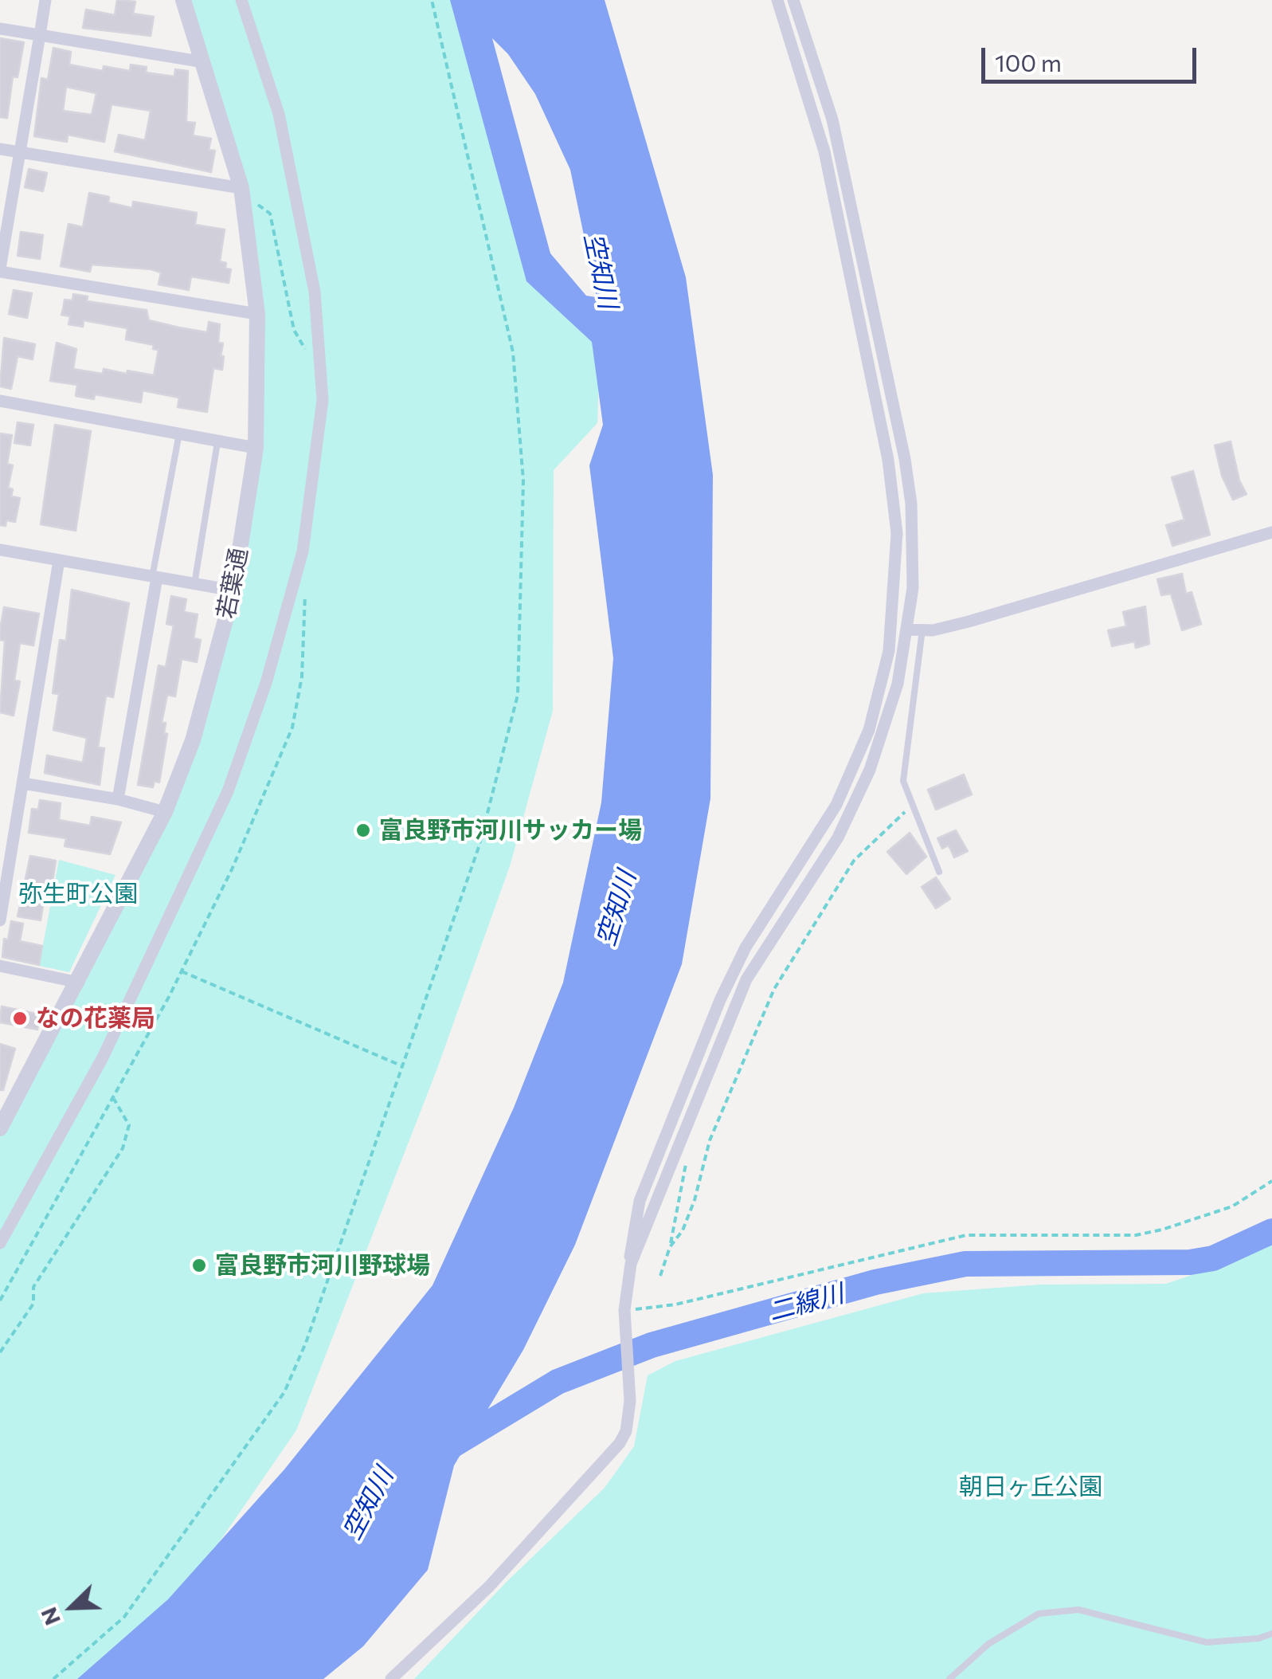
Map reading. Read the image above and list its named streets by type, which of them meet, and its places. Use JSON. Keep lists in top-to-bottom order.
{
  "streets": {
    "street": ["若葉通"]
  },
  "water": ["空知川", "二線川"],
  "parks": ["弥生町公園", "朝日ヶ丘公園"],
  "places": ["富良野市河川サッカー場", "なの花薬局", "富良野市河川野球場"],
  "scale_bar": "100 m",
  "north": "bottom left"
}
